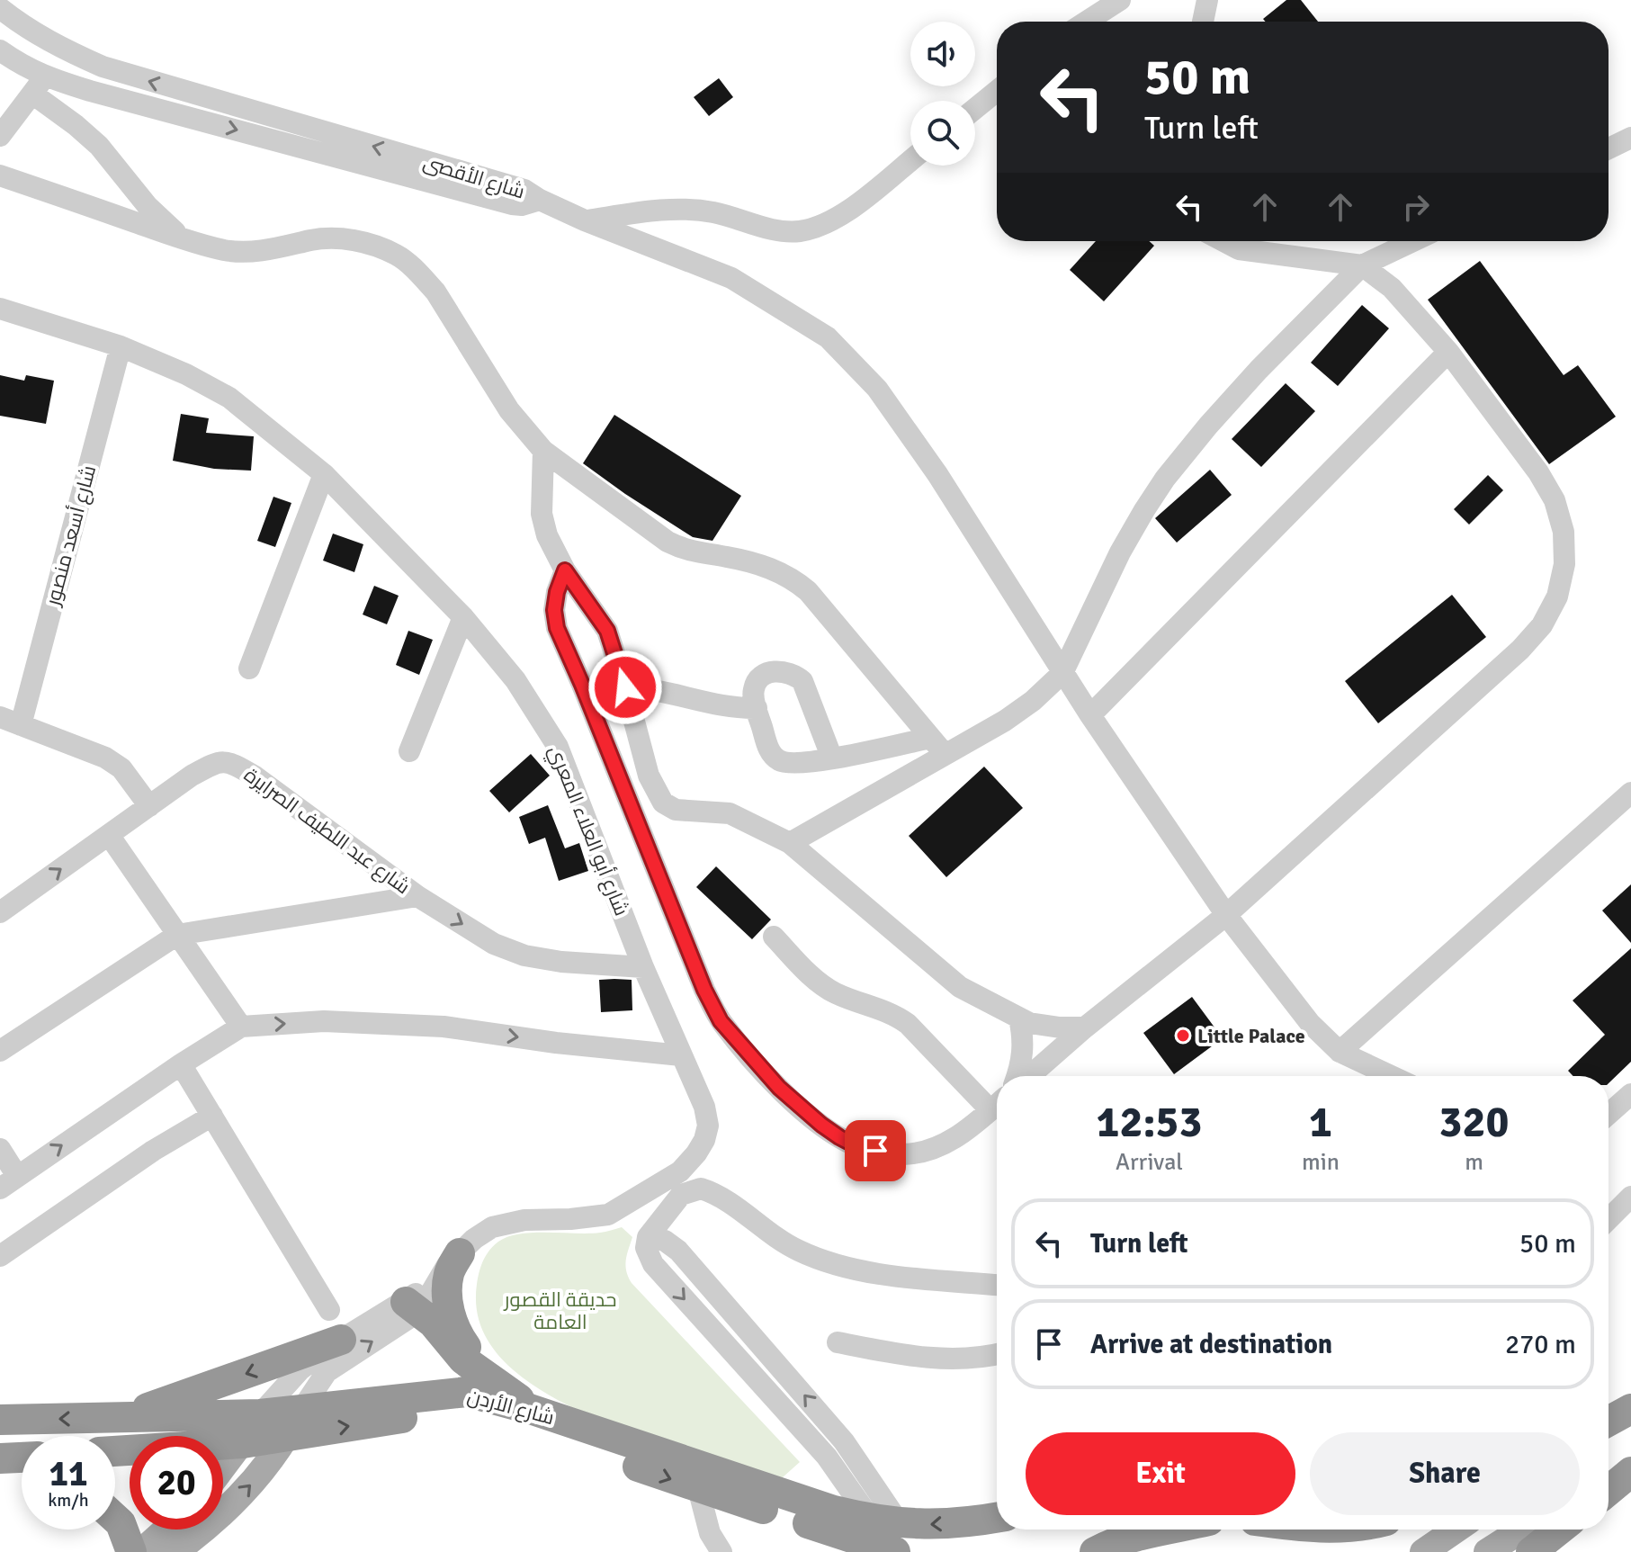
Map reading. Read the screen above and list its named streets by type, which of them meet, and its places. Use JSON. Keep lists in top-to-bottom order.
{
  "streets": {
    "highway": ["شارع الأردن"],
    "main road": ["شارع أبو العلاء المعري"],
    "street": ["شارع الأقصى", "شارع أسعد منصور", "شارع عبد اللطيف الصرايرة"]
  },
  "crossings": [
    ["شارع أسعد منصور", "شارع أبو العلاء المعري"],
    ["شارع عبد اللطيف الصرايرة", "شارع أبو العلاء المعري"],
    ["شارع أبو العلاء المعري", "شارع الأردن"]
  ],
  "parks": ["حديقة القصور العامة"],
  "places": ["Little Palace"],
  "page": {
    "turn": ["50 m", "Turn left"],
    "eta": [
      "12:53",
      "Arrival",
      "1",
      "min",
      "320",
      "m"
    ],
    "list": [
      {
        "name": "Turn left",
        "value": "50 m"
      },
      {
        "name": "Arrive at destination",
        "value": "270 m"
      }
    ],
    "buttons": ["Exit", "Share"],
    "speed": "11 km/h",
    "limit": "20"
  }
}
